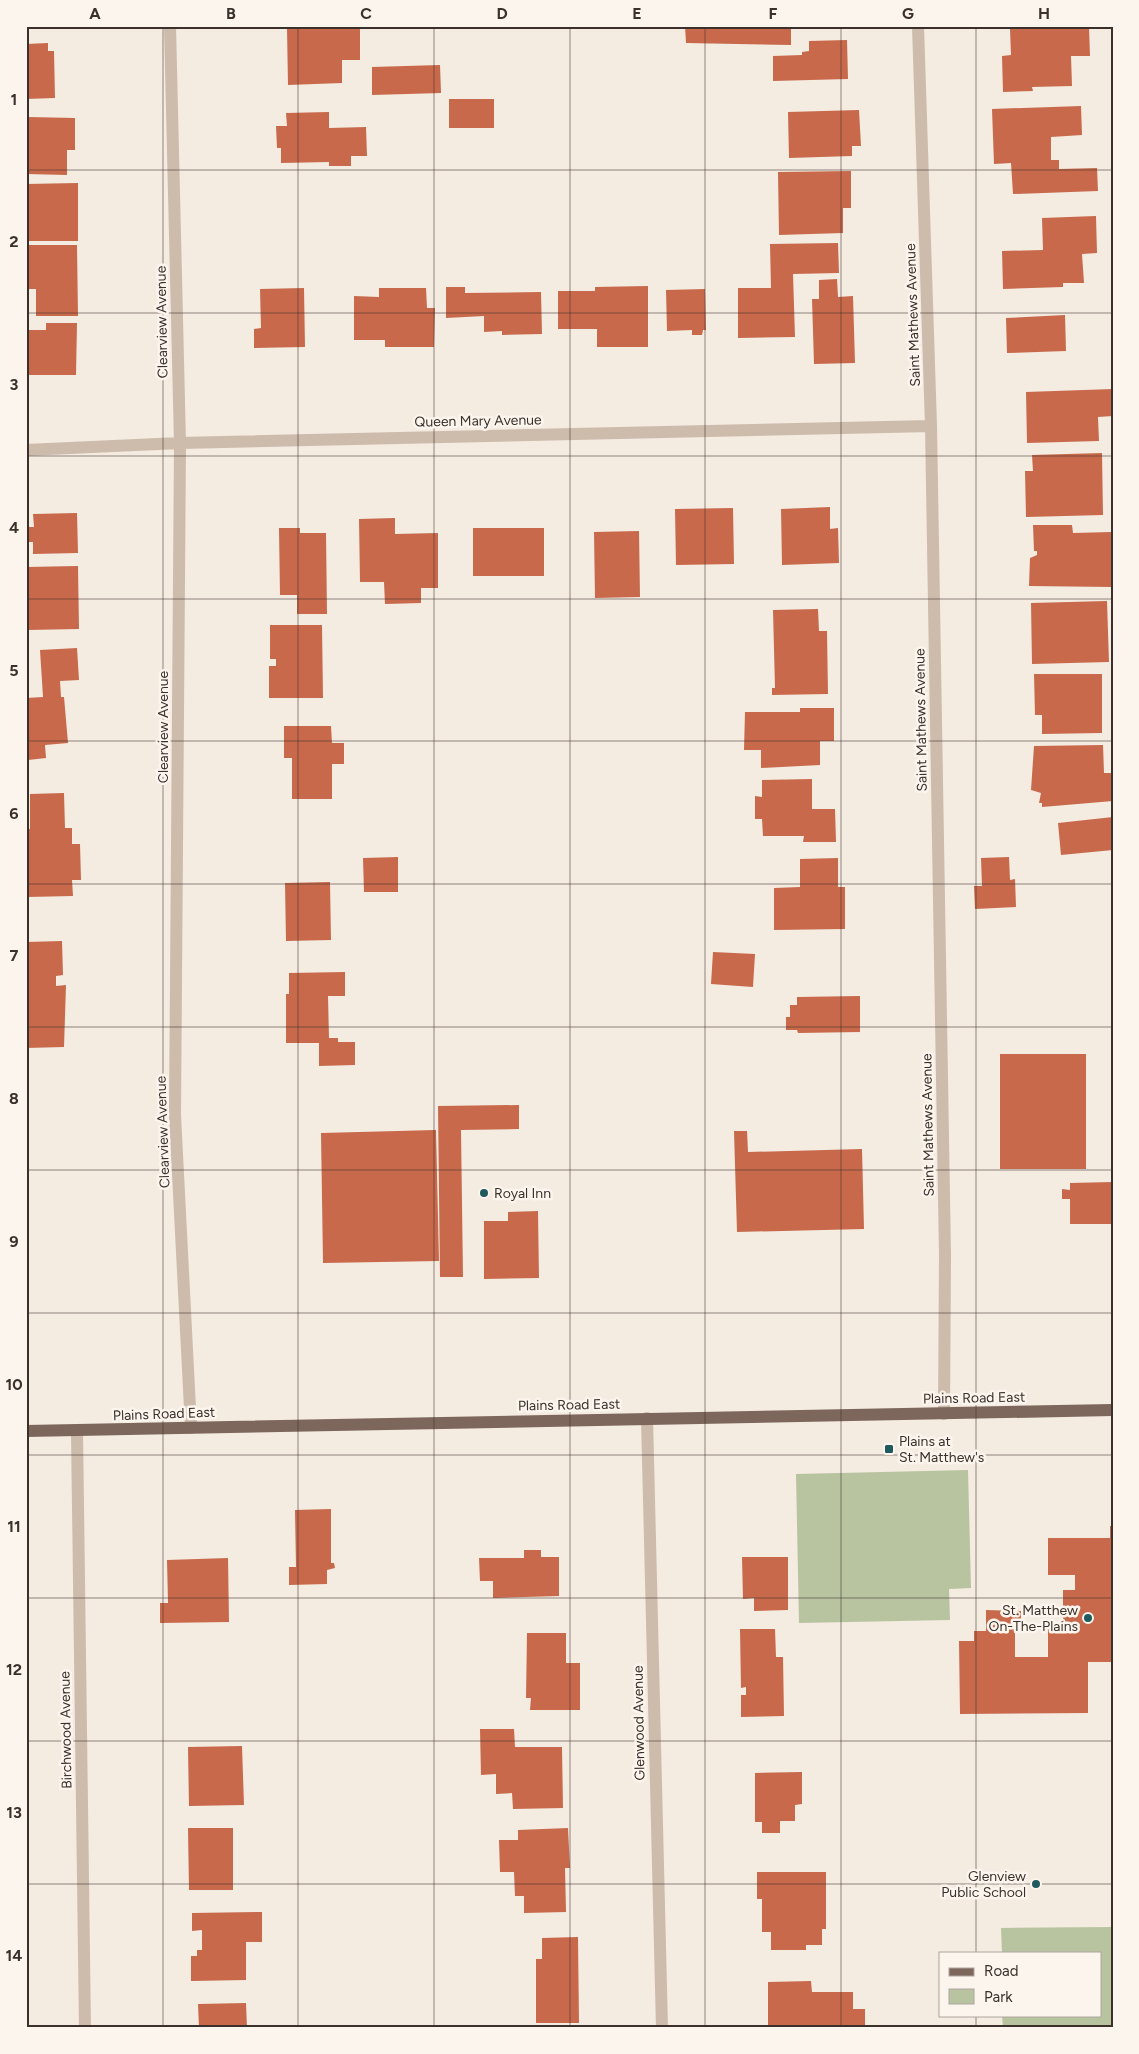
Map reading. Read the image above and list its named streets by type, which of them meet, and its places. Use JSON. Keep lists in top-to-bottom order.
{
  "streets": {
    "main road": ["Plains Road East"],
    "street": [
      "Saint Mathews Avenue",
      "Clearview Avenue",
      "Queen Mary Avenue",
      "Glenwood Avenue",
      "Birchwood Avenue"
    ]
  },
  "crossings": [
    ["Saint Mathews Avenue", "Queen Mary Avenue"],
    ["Saint Mathews Avenue", "Plains Road East"],
    ["Clearview Avenue", "Queen Mary Avenue"],
    ["Clearview Avenue", "Plains Road East"],
    ["Plains Road East", "Glenwood Avenue"],
    ["Plains Road East", "Birchwood Avenue"]
  ],
  "places": {
    "other": ["Royal Inn", "St. Matthew On-The-Plains", "Glenview Public School"],
    "transit": ["Plains at St. Matthew's"]
  },
  "legend": ["Road", "Park"],
  "grid": {
    "columns": [
      "A",
      "B",
      "C",
      "D",
      "E",
      "F",
      "G",
      "H"
    ],
    "rows": [
      "1",
      "2",
      "3",
      "4",
      "5",
      "6",
      "7",
      "8",
      "9",
      "10",
      "11",
      "12",
      "13",
      "14"
    ]
  }
}
